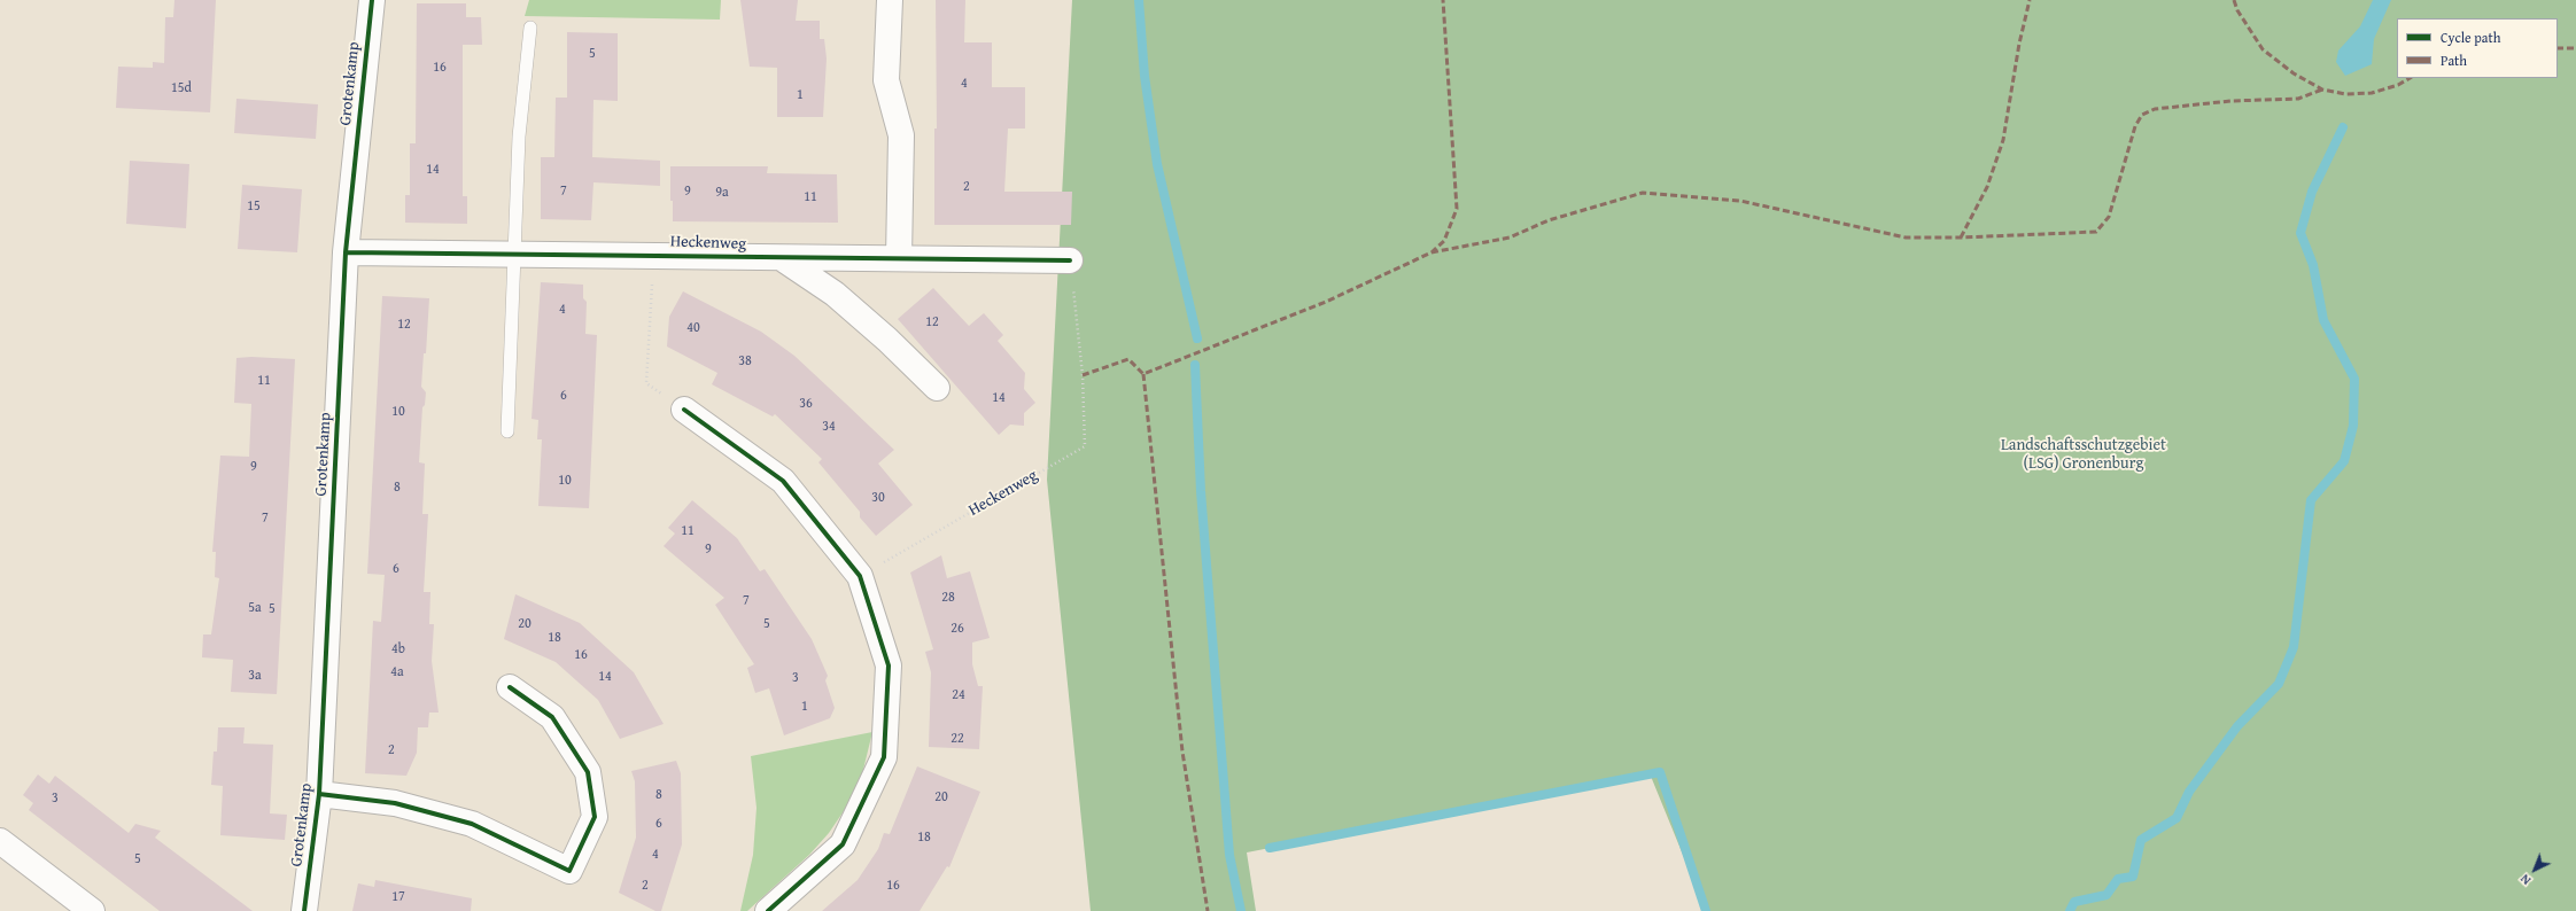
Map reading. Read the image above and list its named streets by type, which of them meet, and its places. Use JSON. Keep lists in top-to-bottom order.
{
  "streets": {
    "street": ["Grotenkamp", "Heckenweg"]
  },
  "crossings": [
    ["Grotenkamp", "Heckenweg"]
  ],
  "parks": ["Landschaftsschutzgebiet (LSG) Gronenburg"],
  "house_numbers": [
    "5",
    "16",
    "4",
    "15d",
    "1",
    "14",
    "2",
    "7",
    "9",
    "9a",
    "11",
    "15",
    "4",
    "12",
    "12",
    "40",
    "38",
    "11",
    "6",
    "14",
    "36",
    "10",
    "34",
    "9",
    "10",
    "8",
    "30",
    "7",
    "11",
    "9",
    "6",
    "28",
    "7",
    "5a",
    "5",
    "20",
    "5",
    "26",
    "18",
    "4b",
    "16",
    "4a",
    "3a",
    "14",
    "3",
    "24",
    "1",
    "22",
    "2",
    "8",
    "20",
    "3",
    "6",
    "18",
    "4",
    "5",
    "2",
    "16",
    "17"
  ],
  "legend": ["Cycle path", "Path"],
  "north": "bottom left"
}
